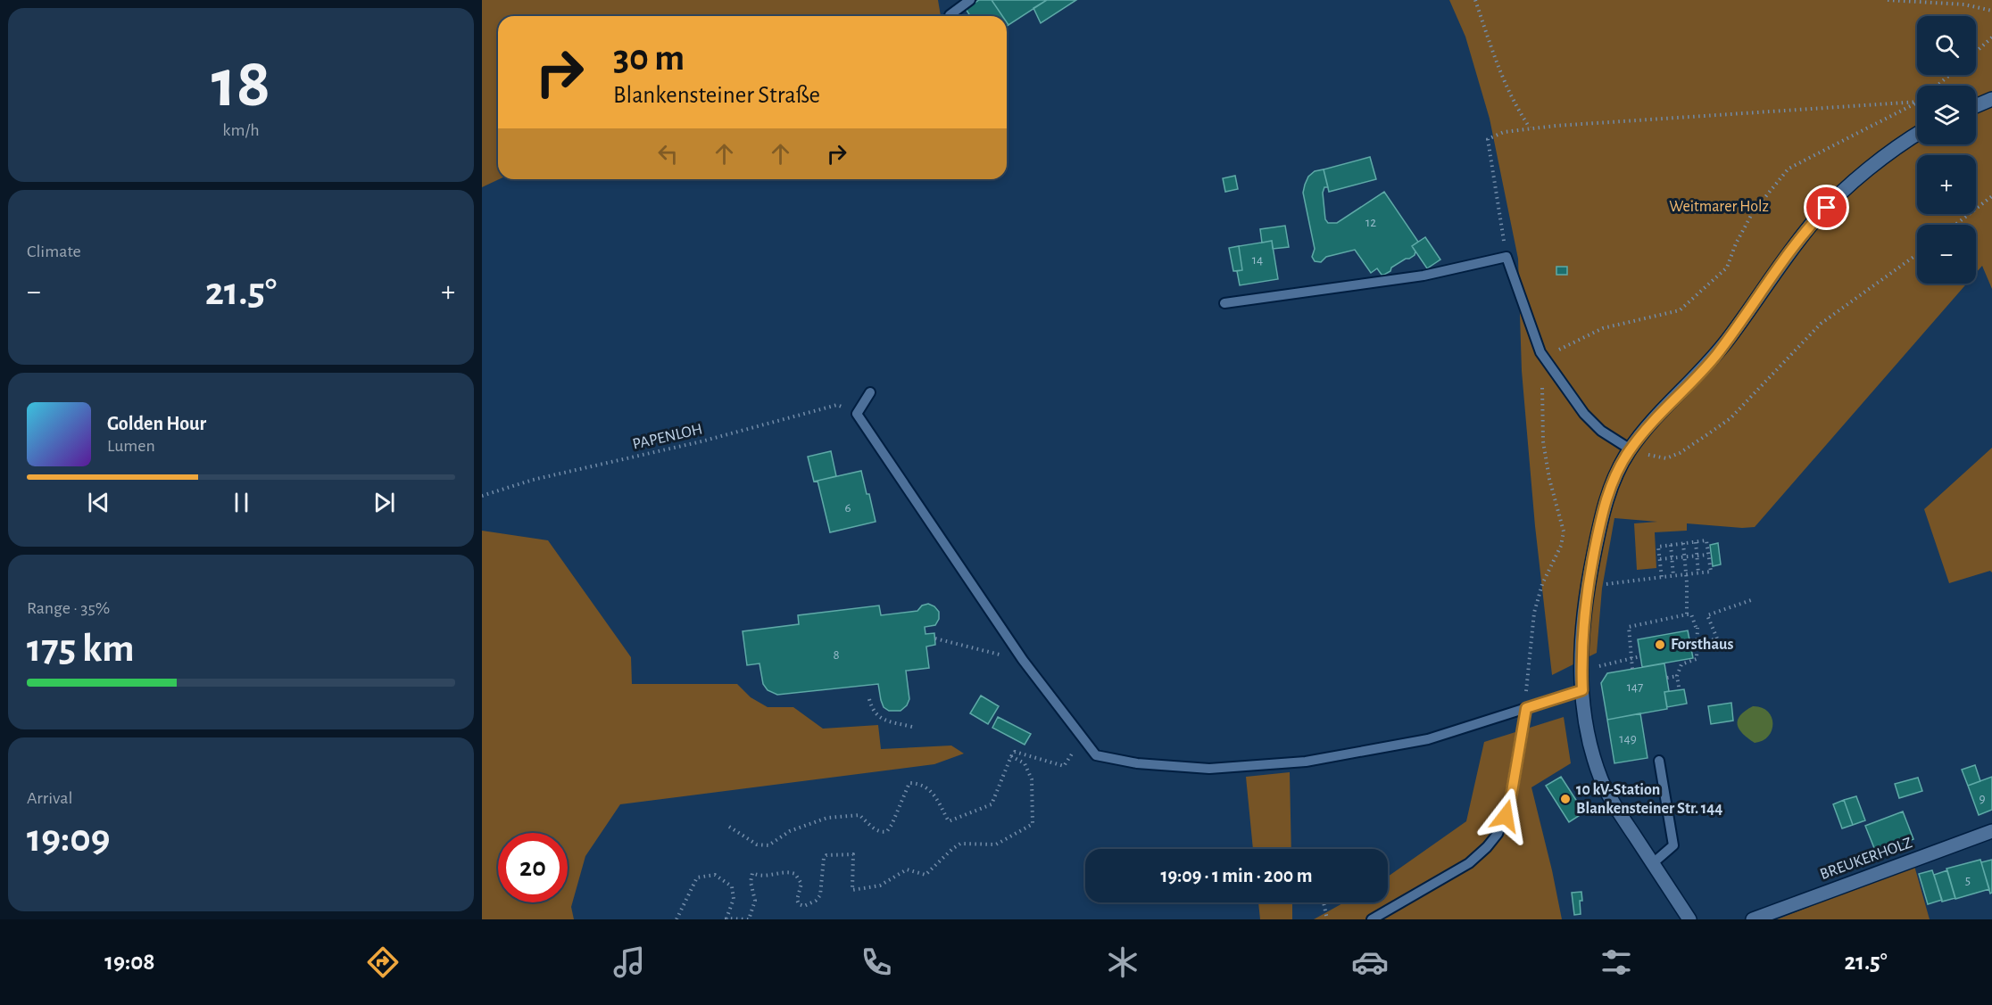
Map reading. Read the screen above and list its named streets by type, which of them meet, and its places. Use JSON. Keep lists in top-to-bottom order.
{
  "streets": {
    "street": ["BREUKERHOLZ"],
    "path": ["PAPENLOH"]
  },
  "parks": ["Weitmarer Holz"],
  "places": ["Forsthaus", "10 kV-Station Blankensteiner Str. 144"],
  "house_numbers": [
    "12",
    "14",
    "6",
    "8",
    "147",
    "149",
    "9",
    "5"
  ],
  "page": {
    "tile": [
      ["18", "km/h"],
      "Climate",
      ["Range · 35%", "175 km"],
      ["Arrival", "19:09"]
    ],
    "map_buttons": ["+", "−"],
    "turn": ["30 m", "Blankensteiner Straße"],
    "heat": ["−", "21.5°", "+"],
    "song": ["Golden Hour", "Lumen"],
    "limit": "20",
    "trip": "19:09 · 1 min · 200 m",
    "tabs": ["19:08", "21.5°"]
  }
}
